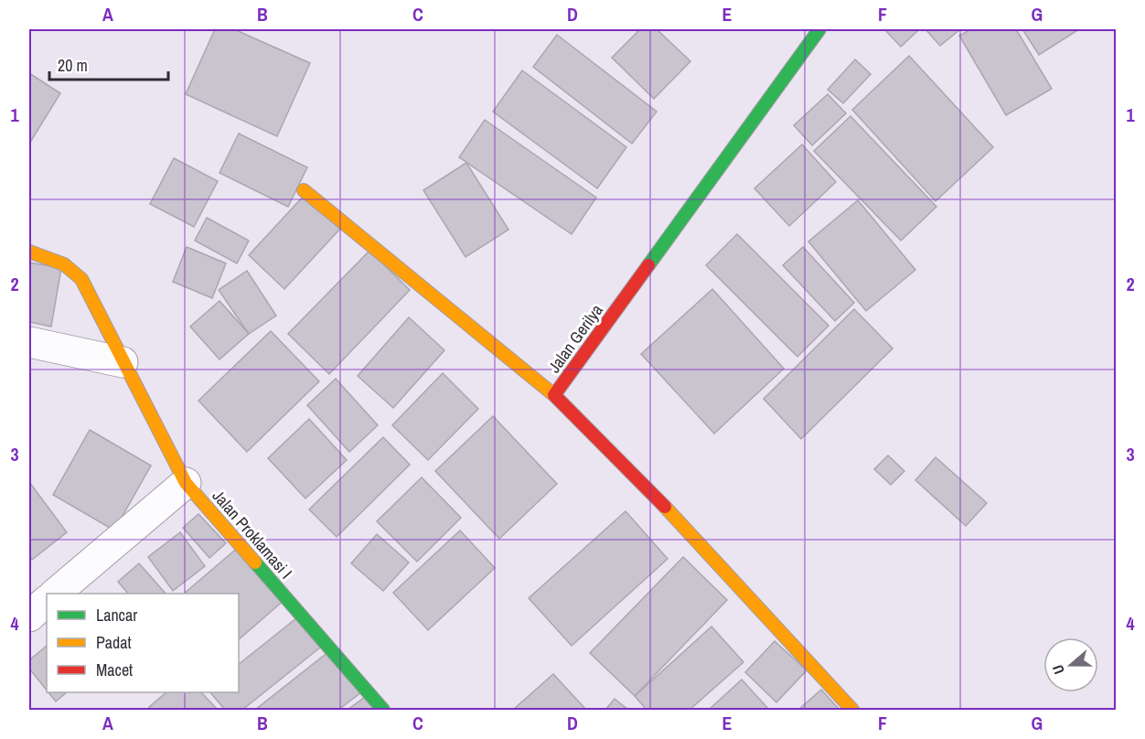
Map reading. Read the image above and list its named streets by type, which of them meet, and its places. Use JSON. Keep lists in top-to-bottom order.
{
  "streets": {
    "street": ["Jalan Gerilya", "Jalan Proklamasi I"]
  },
  "legend": ["Lancar", "Padat", "Macet"],
  "scale_bar": "20 m",
  "north": "left",
  "grid": {
    "columns": [
      "A",
      "B",
      "C",
      "D",
      "E",
      "F",
      "G"
    ],
    "rows": [
      "1",
      "2",
      "3",
      "4"
    ]
  }
}
